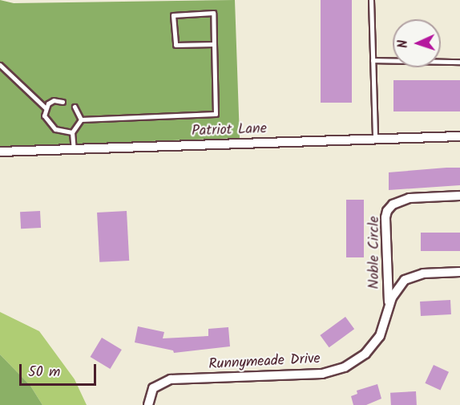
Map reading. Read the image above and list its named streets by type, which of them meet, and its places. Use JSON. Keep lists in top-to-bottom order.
{
  "streets": {
    "street": ["Patriot Lane", "Noble Circle", "Runnymeade Drive"]
  },
  "crossings": [
    ["Noble Circle", "Runnymeade Drive"]
  ],
  "scale_bar": "50 m",
  "north": "left"
}
